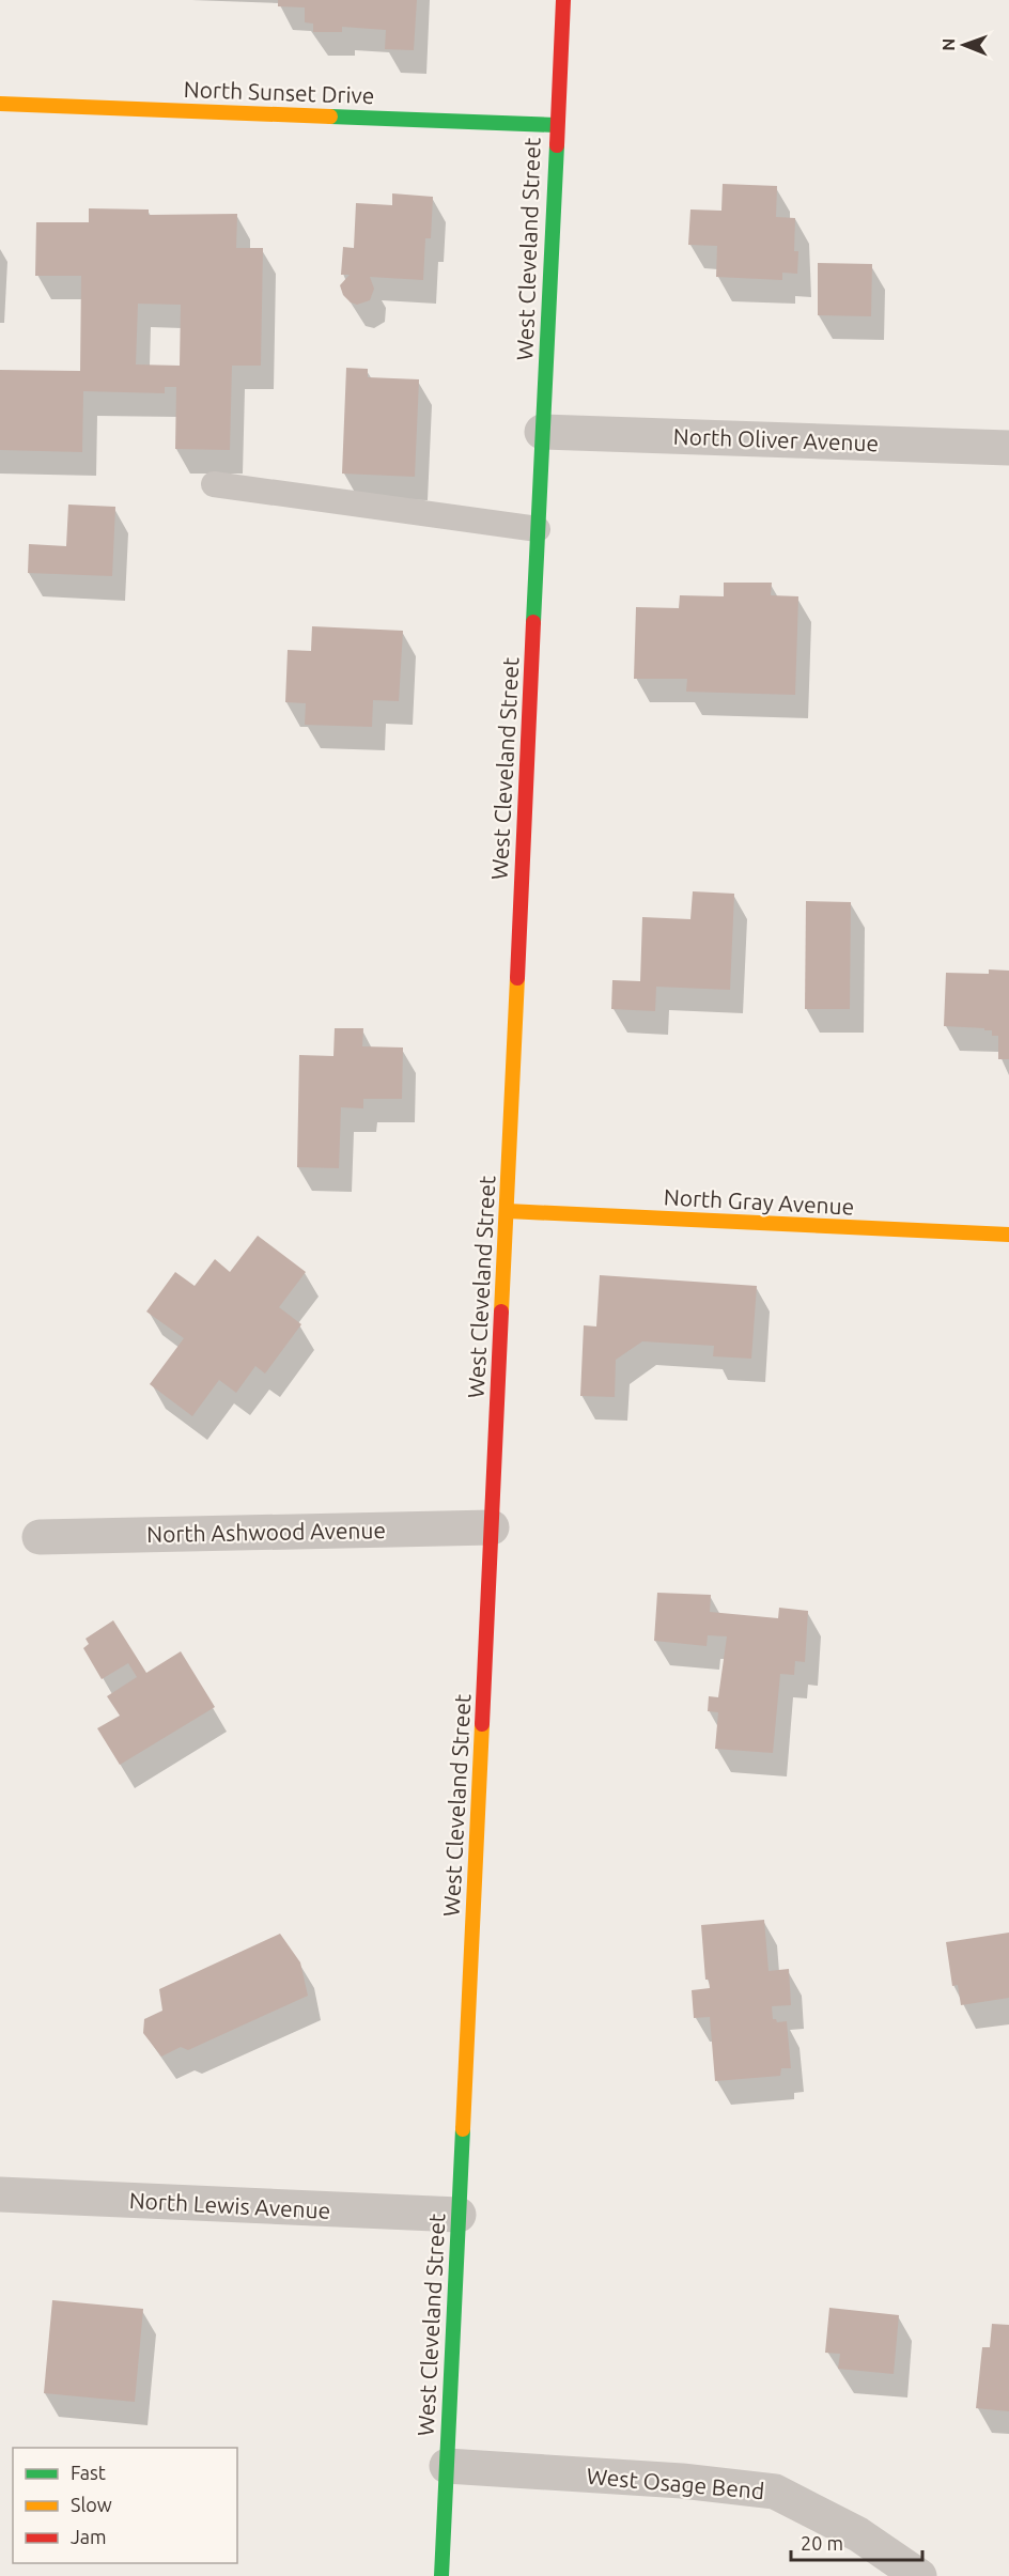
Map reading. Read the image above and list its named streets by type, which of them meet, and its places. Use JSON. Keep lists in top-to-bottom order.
{
  "streets": {
    "street": [
      "North Sunset Drive",
      "West Cleveland Street",
      "North Oliver Avenue",
      "North Gray Avenue",
      "North Ashwood Avenue",
      "North Lewis Avenue",
      "West Osage Bend"
    ]
  },
  "crossings": [
    ["North Sunset Drive", "West Cleveland Street"],
    ["West Cleveland Street", "North Oliver Avenue"],
    ["West Cleveland Street", "North Gray Avenue"],
    ["West Cleveland Street", "North Ashwood Avenue"],
    ["West Cleveland Street", "North Lewis Avenue"],
    ["West Cleveland Street", "West Osage Bend"]
  ],
  "legend": ["Fast", "Slow", "Jam"],
  "scale_bar": "20 m",
  "north": "left"
}
